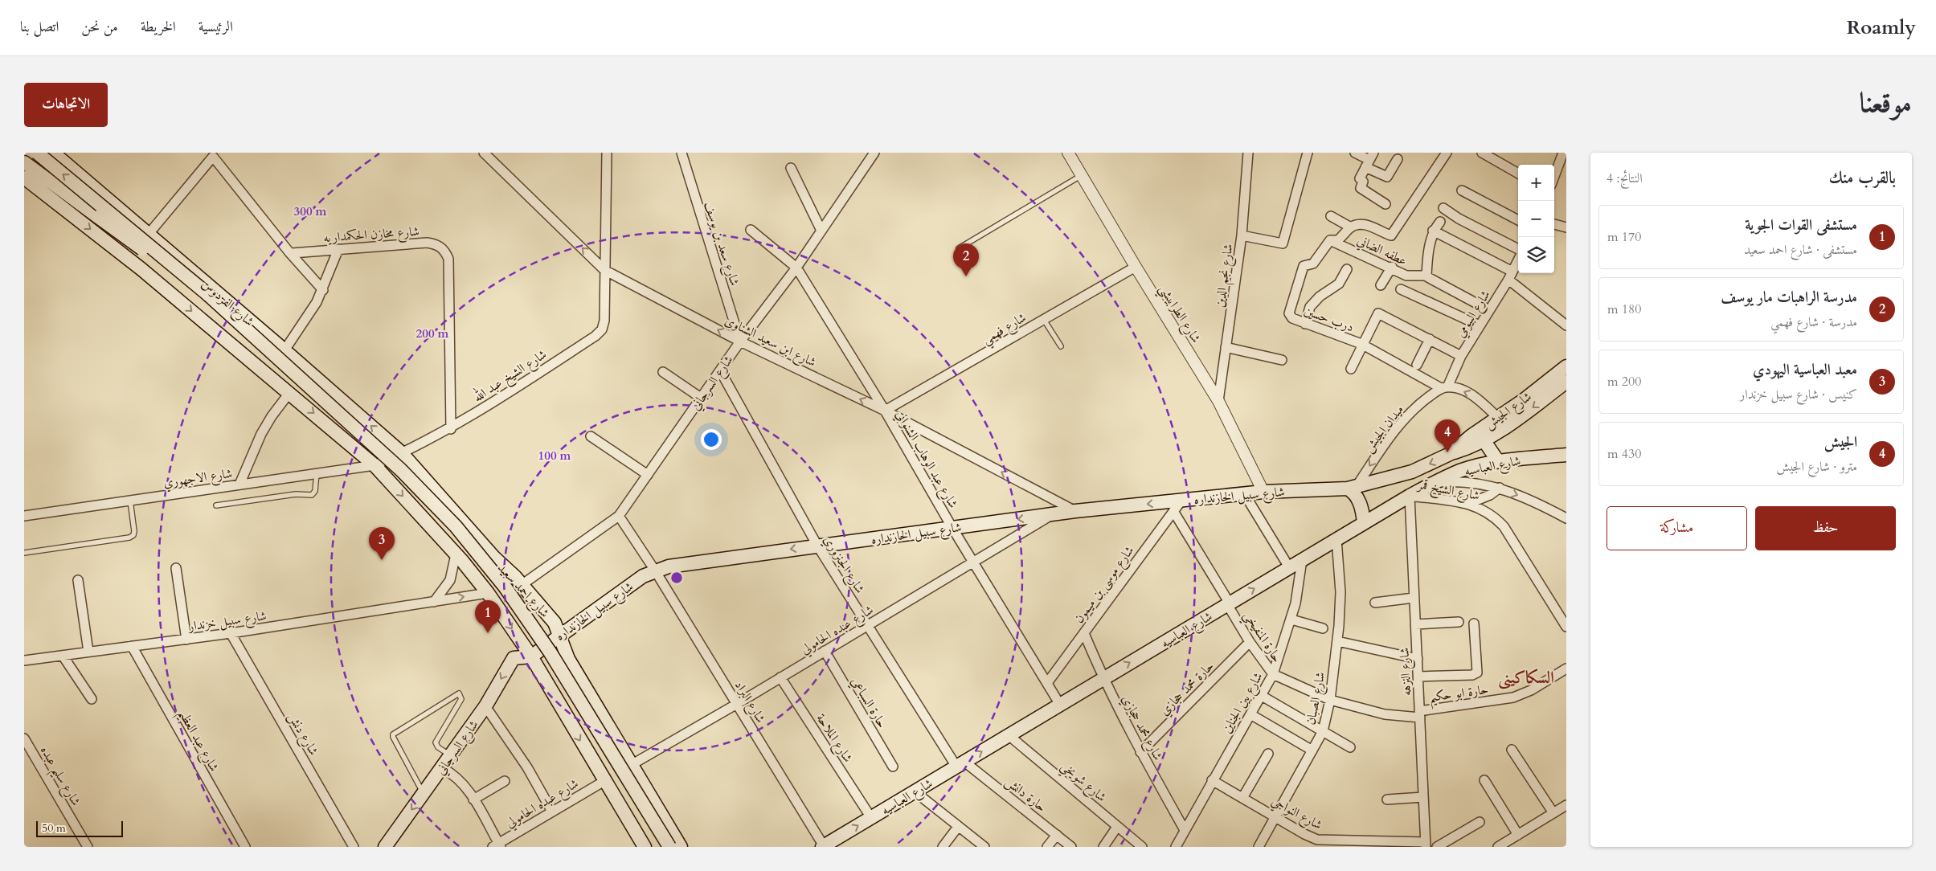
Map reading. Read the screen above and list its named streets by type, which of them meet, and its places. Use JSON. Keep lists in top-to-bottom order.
{
  "streets": {
    "main road": [
      "شارع الفردوس",
      "شارع السرجاني",
      "شارع الجيش",
      "شارع العباسيه",
      "شارع سبيل الخازنداره",
      "شارع احمد سعيد"
    ],
    "street": [
      "شارع مخازن الحكمداريه",
      "شارع سعد بن يوسف",
      "عطفه الضاني",
      "شارع نجم الدين",
      "شارع الطرابيشي",
      "شارع البيومي",
      "درب حسين",
      "شارع فهمي",
      "شارع ابن سعيد الشناوى",
      "شارع الشيخ عبد الله",
      "ميدان الجيش",
      "شارع عبد الوهاب الشنواني",
      "شارع الاجهوري",
      "شارع الشيخ قمر",
      "شارع الجنزوري",
      "شارع موسى بن ميمون",
      "شارع سبيل خزندار",
      "شارع عبده الحامولي",
      "حارة المنفيخي",
      "شارع النزهه",
      "حارة محمد حجازي",
      "حارة ابو حكيم",
      "شارع الصبان",
      "شارع البراد",
      "حارة السباعي",
      "شارع بين الجناين",
      "شارع محمد حجازي",
      "شارع دنش",
      "شارع الملاحة",
      "شارع عبد العظيم",
      "شارع سليم عبده",
      "شارع شويخي",
      "حارة دانش",
      "شارع النواجي"
    ]
  },
  "crossings": [
    ["شارع مخازن الحكمداريه", "شارع الشيخ عبد الله"],
    ["شارع سعد بن يوسف", "شارع ابن سعيد الشناوى"],
    ["شارع سعد بن يوسف", "شارع السرجاني"],
    ["عطفه الضاني", "شارع البيومي"],
    ["عطفه الضاني", "درب حسين"],
    ["شارع نجم الدين", "شارع الطرابيشي"],
    ["شارع الفردوس", "شارع الشيخ عبد الله"],
    ["شارع الفردوس", "شارع احمد سعيد"],
    ["شارع الطرابيشي", "شارع فهمي"],
    ["شارع الطرابيشي", "شارع سبيل الخازنداره"],
    ["شارع البيومي", "درب حسين"],
    ["شارع البيومي", "ميدان الجيش"],
    ["درب حسين", "ميدان الجيش"],
    ["شارع فهمي", "شارع ابن سعيد الشناوى"],
    ["شارع فهمي", "شارع عبد الوهاب الشنواني"],
    ["شارع ابن سعيد الشناوى", "شارع الشيخ عبد الله"],
    ["شارع ابن سعيد الشناوى", "شارع السرجاني"],
    ["شارع ابن سعيد الشناوى", "شارع عبد الوهاب الشنواني"],
    ["شارع ابن سعيد الشناوى", "شارع سبيل الخازنداره"],
    ["شارع الشيخ عبد الله", "شارع الاجهوري"],
    ["شارع الشيخ عبد الله", "شارع احمد سعيد"],
    ["شارع السرجاني", "شارع عبد الوهاب الشنواني"],
    ["شارع السرجاني", "شارع سبيل الخازنداره"],
    ["شارع السرجاني", "شارع الجنزوري"],
    ["شارع السرجاني", "شارع احمد سعيد"],
    ["شارع السرجاني", "شارع البراد"],
    ["شارع الجيش", "ميدان الجيش"],
    ["شارع الجيش", "شارع سبيل الخازنداره"],
    ["شارع عبد الوهاب الشنواني", "شارع العباسيه"],
    ["شارع عبد الوهاب الشنواني", "شارع سبيل الخازنداره"],
    ["شارع عبد الوهاب الشنواني", "شارع موسى بن ميمون"],
    ["شارع عبد الوهاب الشنواني", "شارع عبده الحامولي"],
    ["شارع العباسيه", "شارع الشيخ قمر"],
    ["شارع العباسيه", "شارع الجنزوري"],
    ["شارع العباسيه", "حارة المنفيخي"],
    ["شارع العباسيه", "شارع النزهه"],
    ["شارع العباسيه", "شارع الصبان"],
    ["شارع العباسيه", "شارع البراد"],
    ["شارع العباسيه", "شارع بين الجناين"],
    ["شارع العباسيه", "شارع محمد حجازي"],
    ["شارع العباسيه", "شارع شويخي"],
    ["شارع العباسيه", "حارة دانش"],
    ["شارع الشيخ قمر", "شارع النزهه"],
    ["شارع سبيل الخازنداره", "شارع الجنزوري"],
    ["شارع سبيل الخازنداره", "شارع موسى بن ميمون"],
    ["شارع سبيل الخازنداره", "شارع احمد سعيد"],
    ["شارع سبيل الخازنداره", "شارع عبده الحامولي"],
    ["شارع سبيل الخازنداره", "شارع البراد"],
    ["شارع الجنزوري", "شارع عبده الحامولي"],
    ["شارع الجنزوري", "حارة دانش"],
    ["شارع موسى بن ميمون", "حارة المنفيخي"],
    ["شارع موسى بن ميمون", "شارع محمد حجازي"],
    ["شارع احمد سعيد", "شارع عبده الحامولي"],
    ["شارع سبيل خزندار", "شارع دنش"],
    ["شارع سبيل خزندار", "شارع عبد العظيم"],
    ["شارع عبده الحامولي", "شارع البراد"],
    ["شارع عبده الحامولي", "حارة السباعي"],
    ["شارع عبده الحامولي", "شارع الملاحة"],
    ["حارة المنفيخي", "شارع النزهه"],
    ["حارة المنفيخي", "حارة محمد حجازي"],
    ["حارة المنفيخي", "حارة ابو حكيم"],
    ["حارة المنفيخي", "شارع الصبان"],
    ["حارة المنفيخي", "شارع بين الجناين"],
    ["شارع النزهه", "حارة ابو حكيم"],
    ["شارع النزهه", "شارع النواجي"],
    ["حارة محمد حجازي", "شارع محمد حجازي"],
    ["شارع الصبان", "شارع النواجي"],
    ["شارع بين الجناين", "شارع محمد حجازي"],
    ["شارع بين الجناين", "شارع النواجي"]
  ],
  "one_way": [
    "شارع ابن سعيد الشناوى",
    "ميدان الجيش",
    "شارع العباسيه",
    "شارع سبيل الخازنداره"
  ],
  "districts": ["السكاكينى"],
  "scale_bar": "50 m",
  "page": {
    "header": "Roamly",
    "nav": [
      "الرئيسية",
      "الخريطة",
      "من نحن",
      "اتصل بنا"
    ],
    "title": "موقعنا",
    "buttons": [
      "الاتجاهات",
      ["حفظ", "مشاركة"]
    ],
    "heading": ["بالقرب منك", "النتائج: 4"],
    "map_buttons": ["+", "−"],
    "list": [
      {
        "mark": "1",
        "name": "مستشفى القوات الجوية",
        "note": "مستشفى · شارع احمد سعيد",
        "value": "170 m"
      },
      {
        "mark": "2",
        "name": "مدرسة الراهبات مار يوسف",
        "note": "مدرسة · شارع فهمي",
        "value": "180 m"
      },
      {
        "mark": "3",
        "name": "معبد العباسية اليهودي",
        "note": "كنيس · شارع سبيل خزندار",
        "value": "200 m"
      },
      {
        "mark": "4",
        "name": "الجيش",
        "note": "مترو · شارع الجيش",
        "value": "430 m"
      }
    ],
    "pins": [
      "2",
      "4",
      "3",
      "1"
    ],
    "scale": "50 m"
  },
  "rings": ["300 m", "200 m", "100 m"]
}
